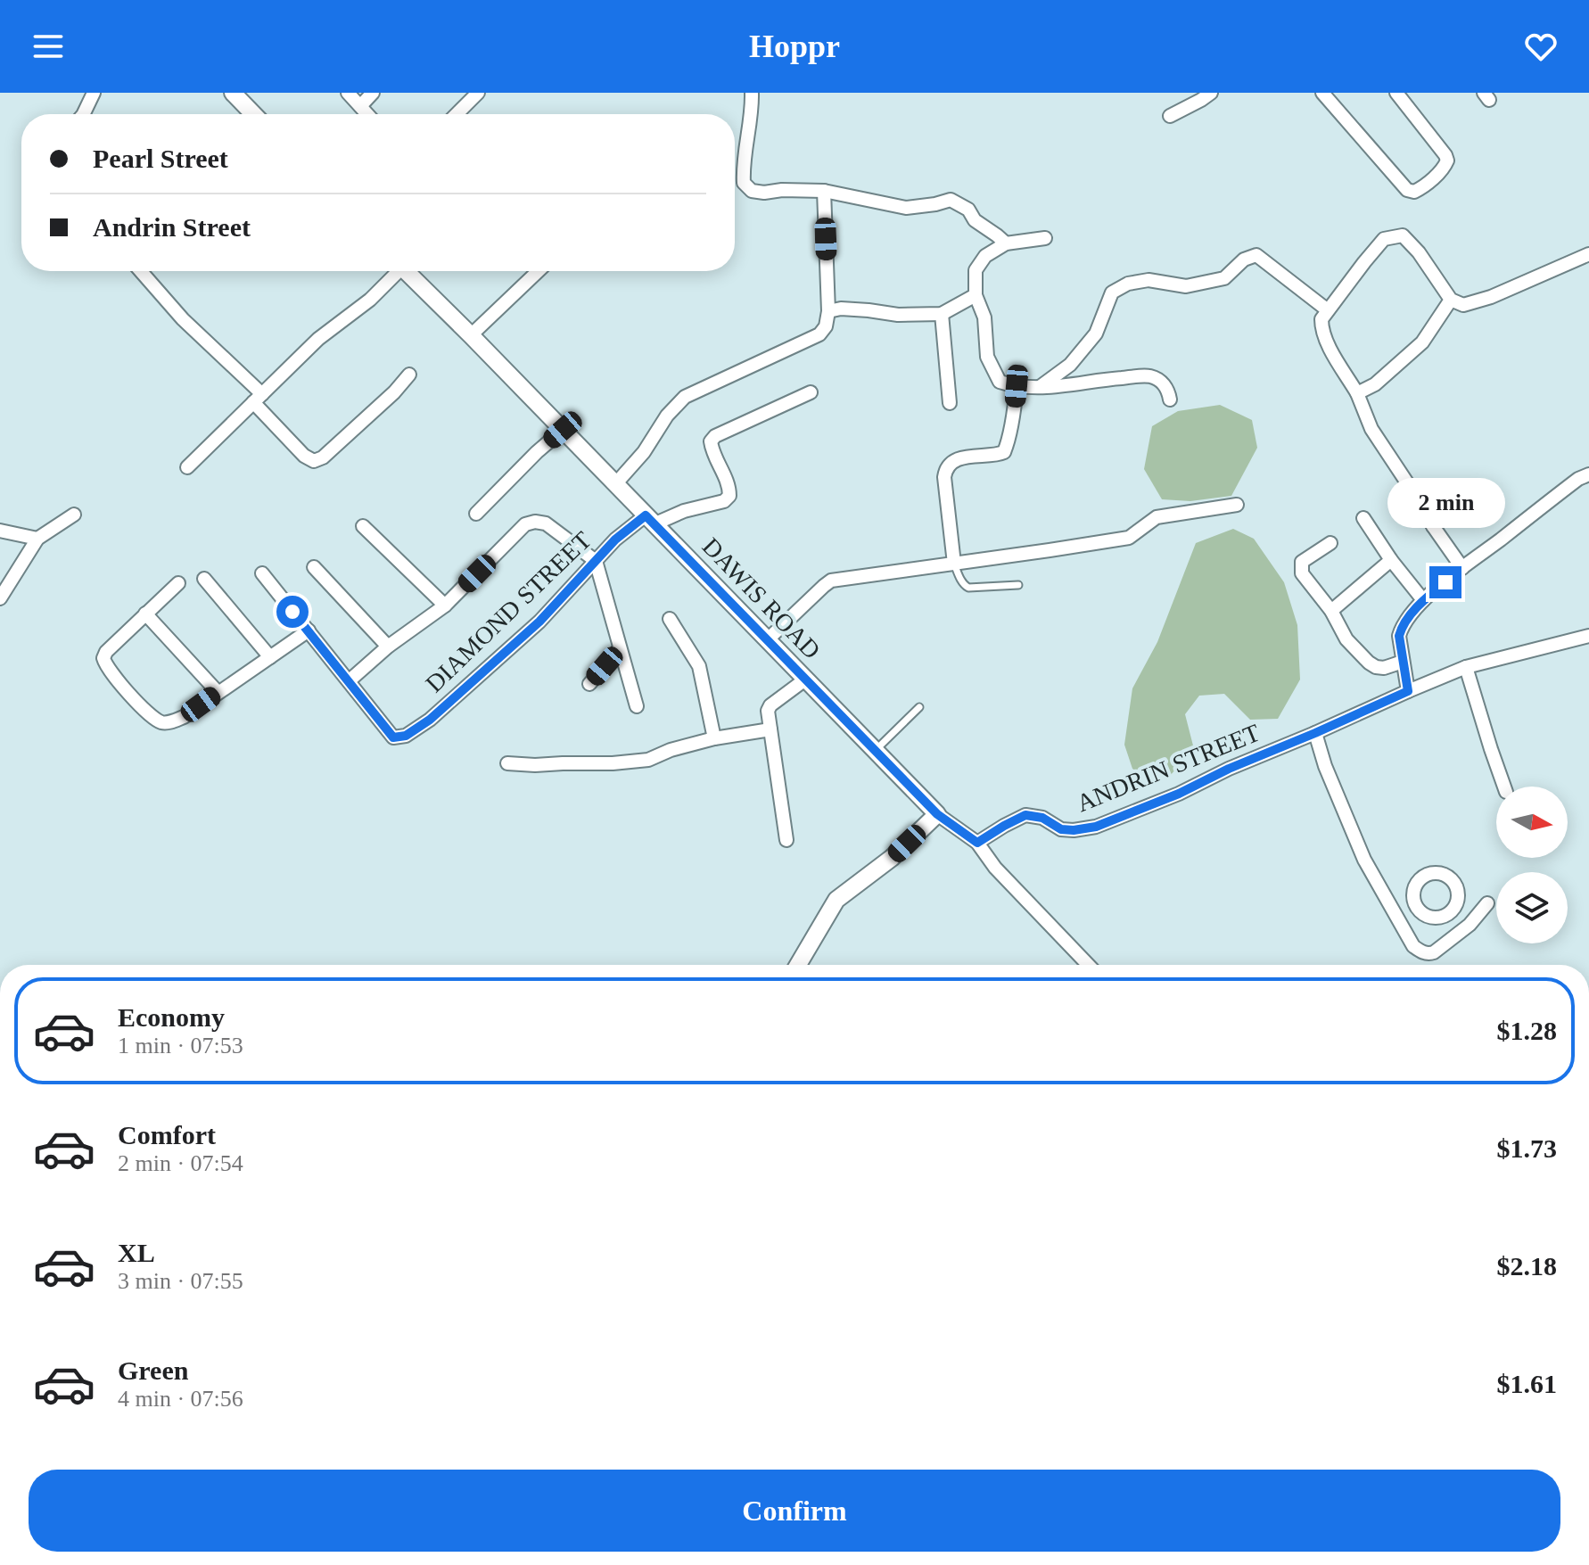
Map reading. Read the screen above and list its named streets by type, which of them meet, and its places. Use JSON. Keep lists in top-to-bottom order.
{
  "streets": {
    "street": ["DAWIS ROAD", "DIAMOND STREET", "ANDRIN STREET"]
  },
  "crossings": [
    ["DAWIS ROAD", "DIAMOND STREET"]
  ],
  "north": "right",
  "page": {
    "header": "Hoppr",
    "banner": ["Pearl Street", "Andrin Street"],
    "bubble": "2 min",
    "list": [
      {
        "name": "Economy",
        "note": "1 min · 07:53",
        "value": "$1.28"
      },
      {
        "name": "Comfort",
        "note": "2 min · 07:54",
        "value": "$1.73"
      },
      {
        "name": "XL",
        "note": "3 min · 07:55",
        "value": "$2.18"
      },
      {
        "name": "Green",
        "note": "4 min · 07:56",
        "value": "$1.61"
      }
    ],
    "buttons": "Confirm"
  }
}
